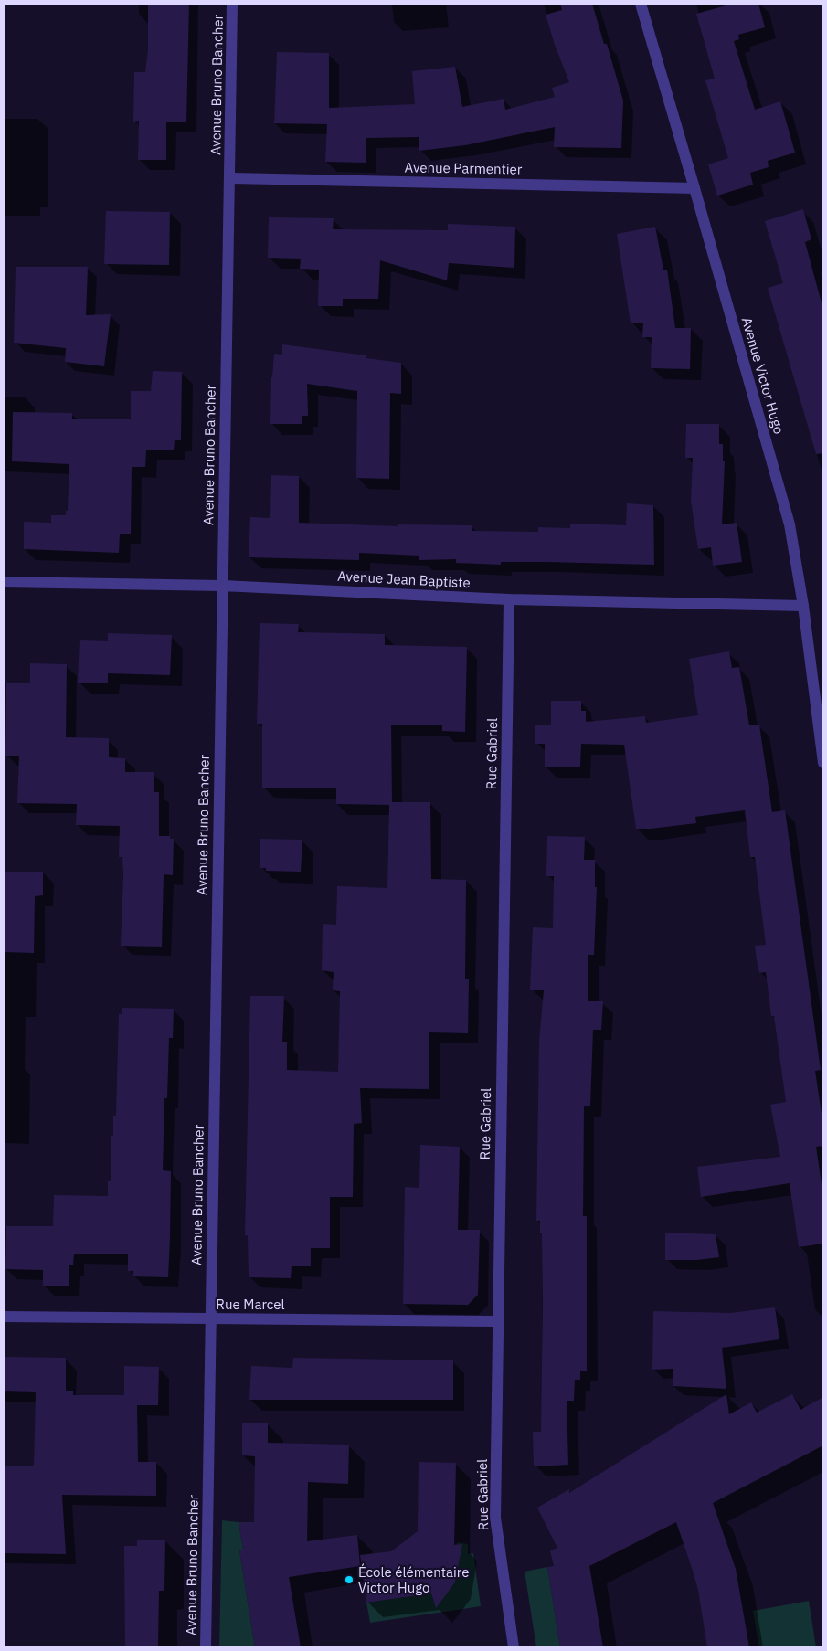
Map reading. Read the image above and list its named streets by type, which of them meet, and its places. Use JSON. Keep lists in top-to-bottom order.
{
  "streets": {
    "street": [
      "Avenue Bruno Bancher",
      "Avenue Parmentier",
      "Avenue Victor Hugo",
      "Avenue Jean Baptiste",
      "Rue Gabriel",
      "Rue Marcel"
    ]
  },
  "crossings": [
    ["Avenue Bruno Bancher", "Avenue Parmentier"],
    ["Avenue Bruno Bancher", "Avenue Jean Baptiste"],
    ["Avenue Bruno Bancher", "Rue Marcel"],
    ["Avenue Parmentier", "Avenue Victor Hugo"],
    ["Avenue Victor Hugo", "Avenue Jean Baptiste"],
    ["Avenue Jean Baptiste", "Rue Gabriel"],
    ["Rue Gabriel", "Rue Marcel"]
  ],
  "places": ["École élémentaire Victor Hugo"]
}
